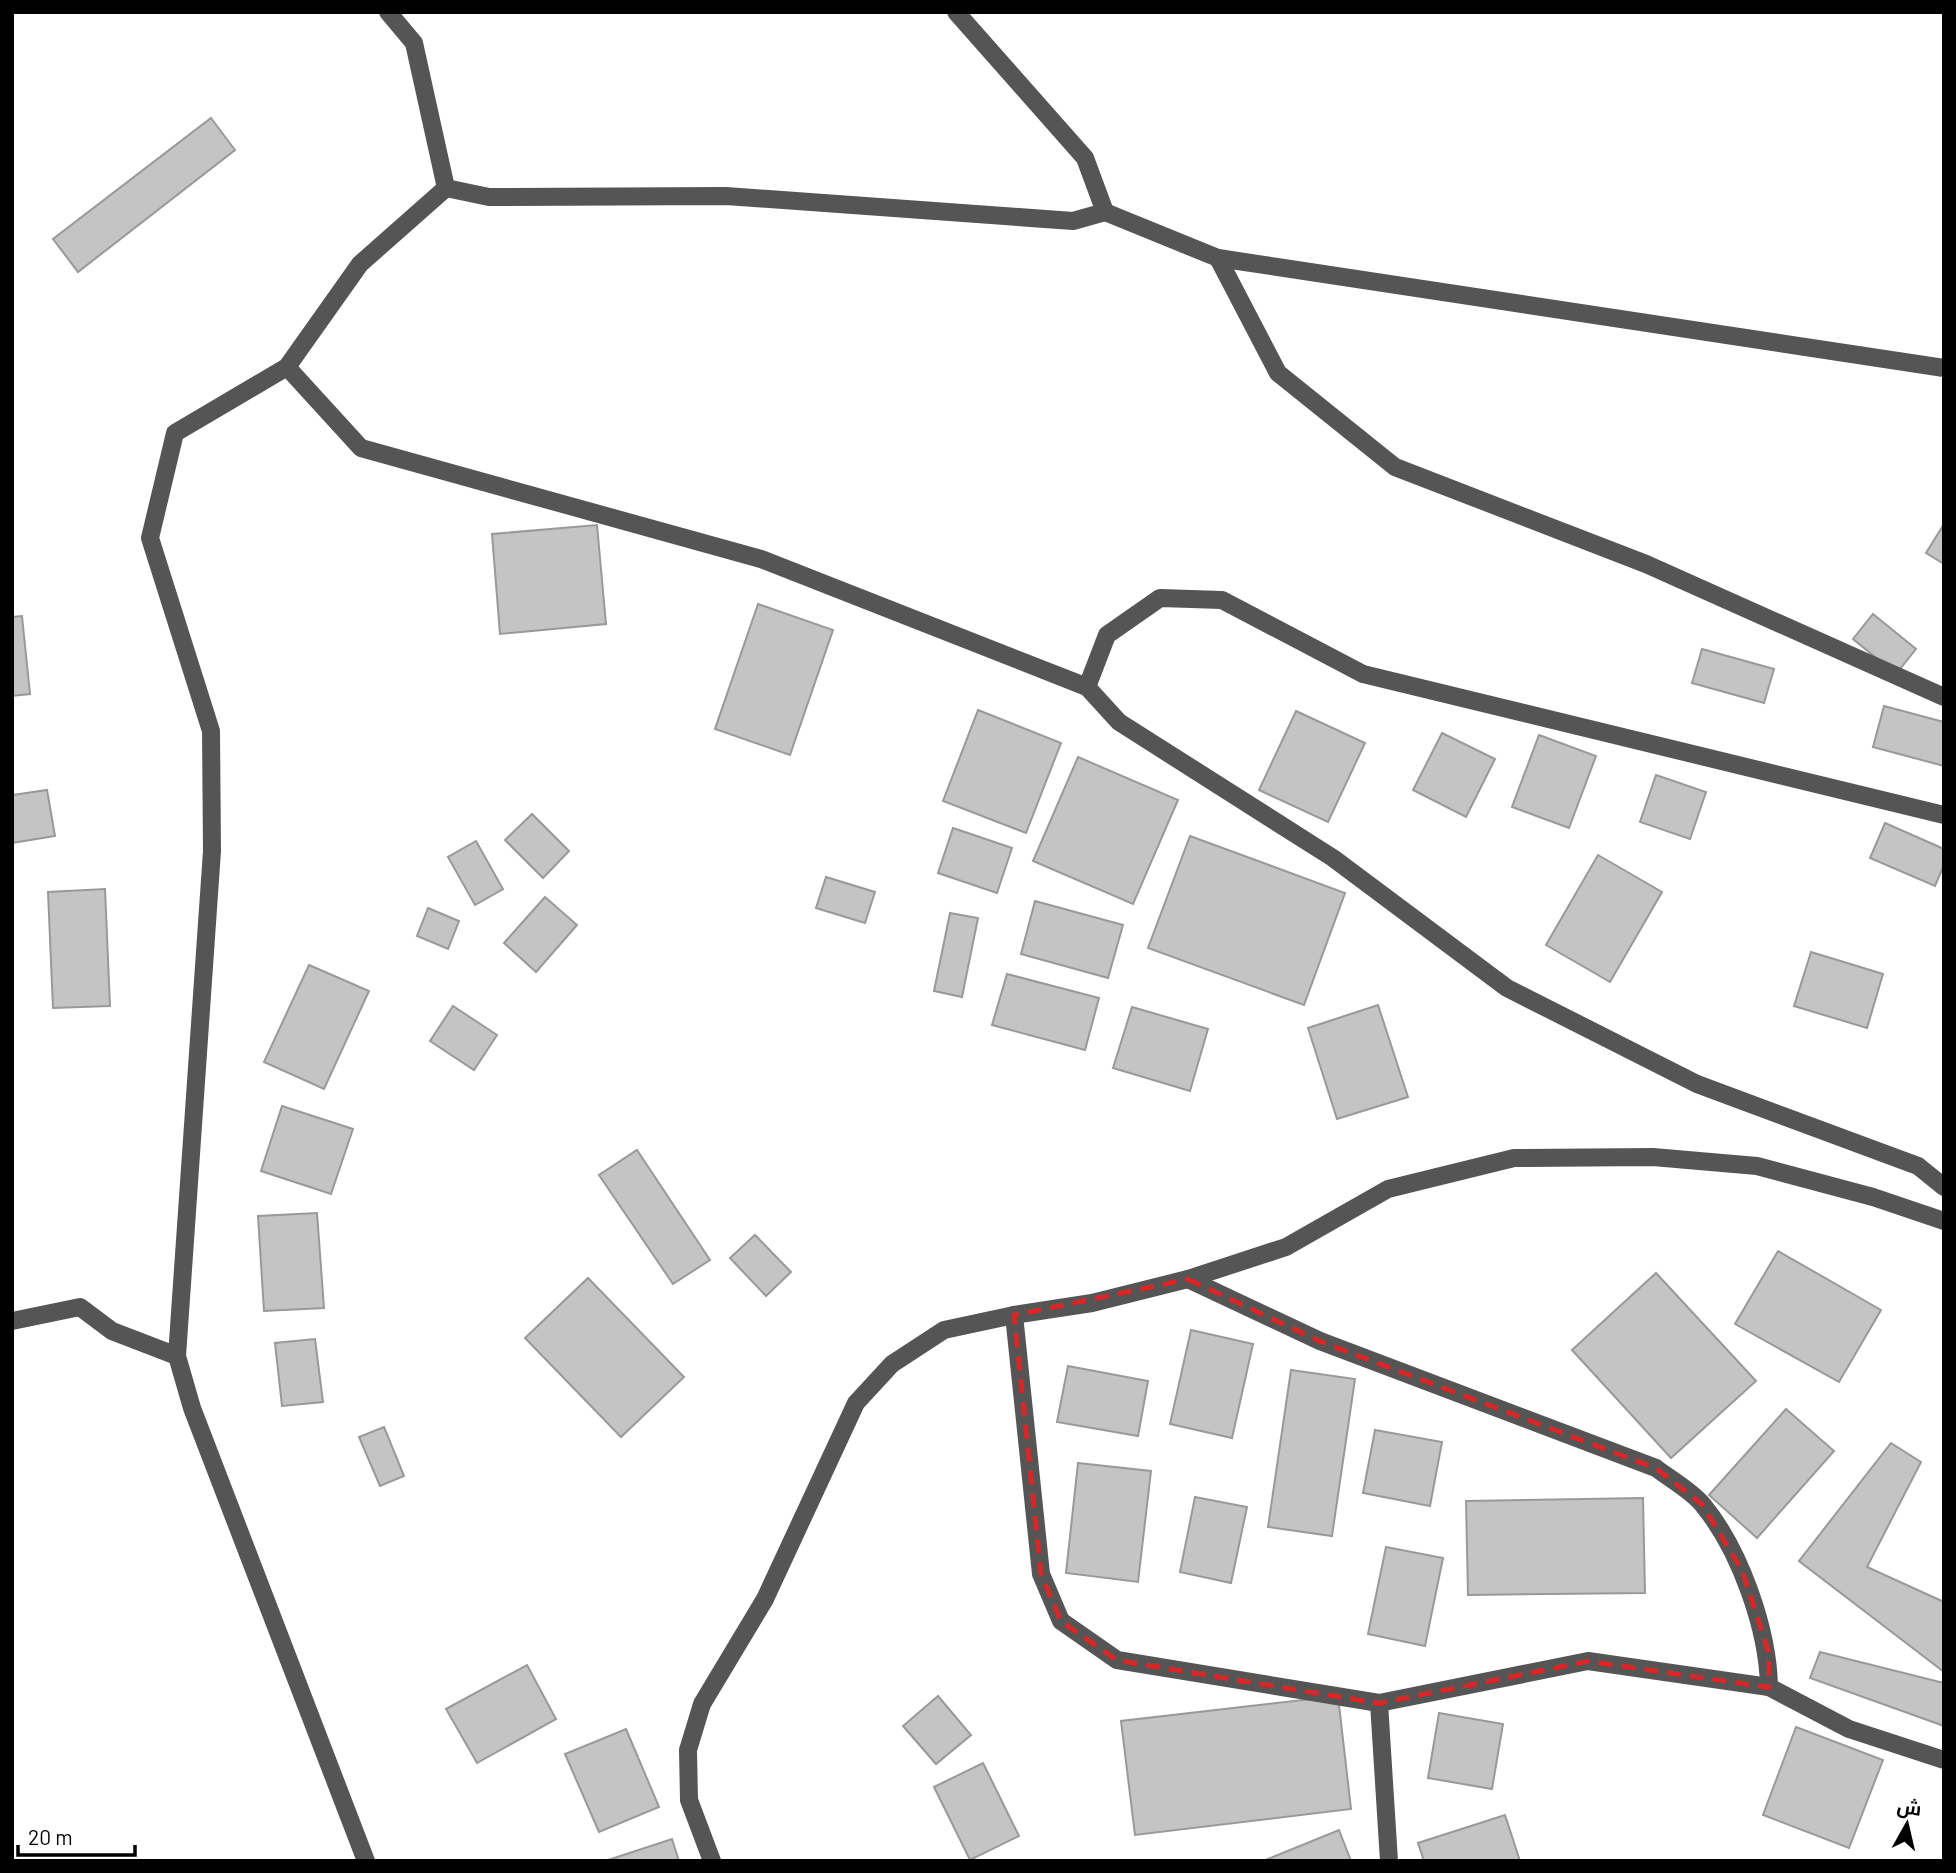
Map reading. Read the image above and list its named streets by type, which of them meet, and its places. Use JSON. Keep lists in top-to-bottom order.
{
  "scale_bar": "20 m",
  "north": "top"
}
